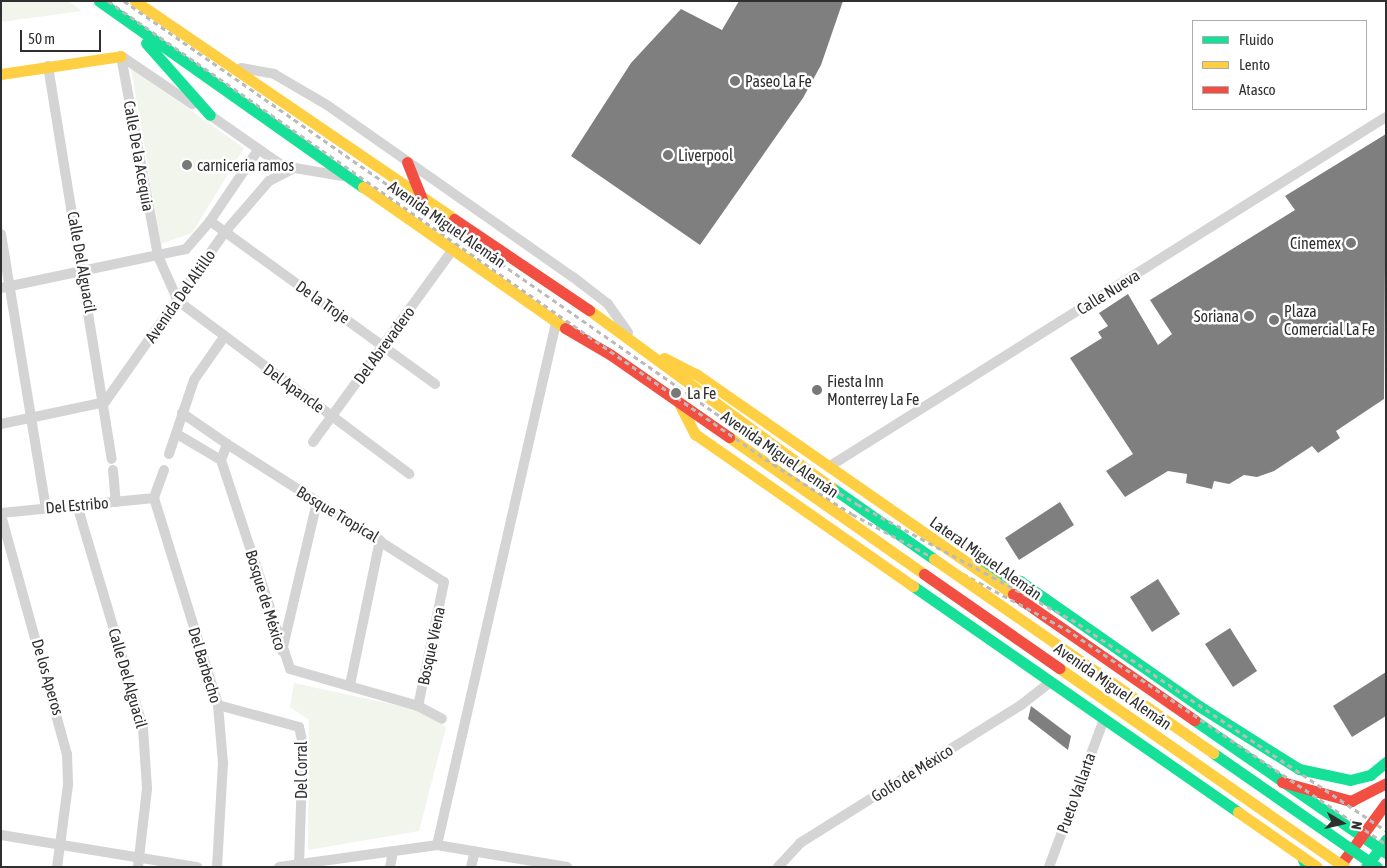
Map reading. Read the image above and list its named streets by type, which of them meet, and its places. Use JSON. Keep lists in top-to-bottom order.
{
  "streets": {
    "main road": ["Avenida Miguel Alemán", "Lateral Miguel Alemán"],
    "street": [
      "Calle De la Acequia",
      "Calle Del Alguacil",
      "Calle Nueva",
      "Avenida Del Altillo",
      "De la Troje",
      "Del Abrevadero",
      "Del Apancle",
      "Del Estribo",
      "Bosque Tropical",
      "Bosque de México",
      "Bosque Viena",
      "Del Barbecho",
      "De los Aperos",
      "Del Corral",
      "Golfo de México",
      "Pueto Vallarta"
    ]
  },
  "crossings": [
    ["Calle De la Acequia", "Avenida Del Altillo"],
    ["Calle De la Acequia", "Del Apancle"],
    ["Avenida Miguel Alemán", "Del Abrevadero"],
    ["Avenida Miguel Alemán", "Lateral Miguel Alemán"],
    ["Calle Del Alguacil", "Avenida Del Altillo"],
    ["Calle Del Alguacil", "Del Estribo"],
    ["Calle Nueva", "Lateral Miguel Alemán"],
    ["Avenida Del Altillo", "De la Troje"],
    ["Avenida Del Altillo", "Del Apancle"],
    ["De la Troje", "Del Abrevadero"],
    ["Del Abrevadero", "Del Apancle"],
    ["Del Estribo", "Del Barbecho"],
    ["Del Estribo", "De los Aperos"],
    ["Bosque Tropical", "Bosque Viena"],
    ["Bosque de México", "Bosque Viena"],
    ["Del Barbecho", "Del Corral"]
  ],
  "places": [
    "Paseo La Fe",
    "Liverpool",
    "carniceria ramos",
    "Cinemex",
    "Soriana",
    "Plaza Comercial La Fe",
    "Fiesta Inn Monterrey La Fe",
    "La Fe"
  ],
  "legend": ["Fluido", "Lento", "Atasco"],
  "scale_bar": "50 m",
  "north": "right"
}
